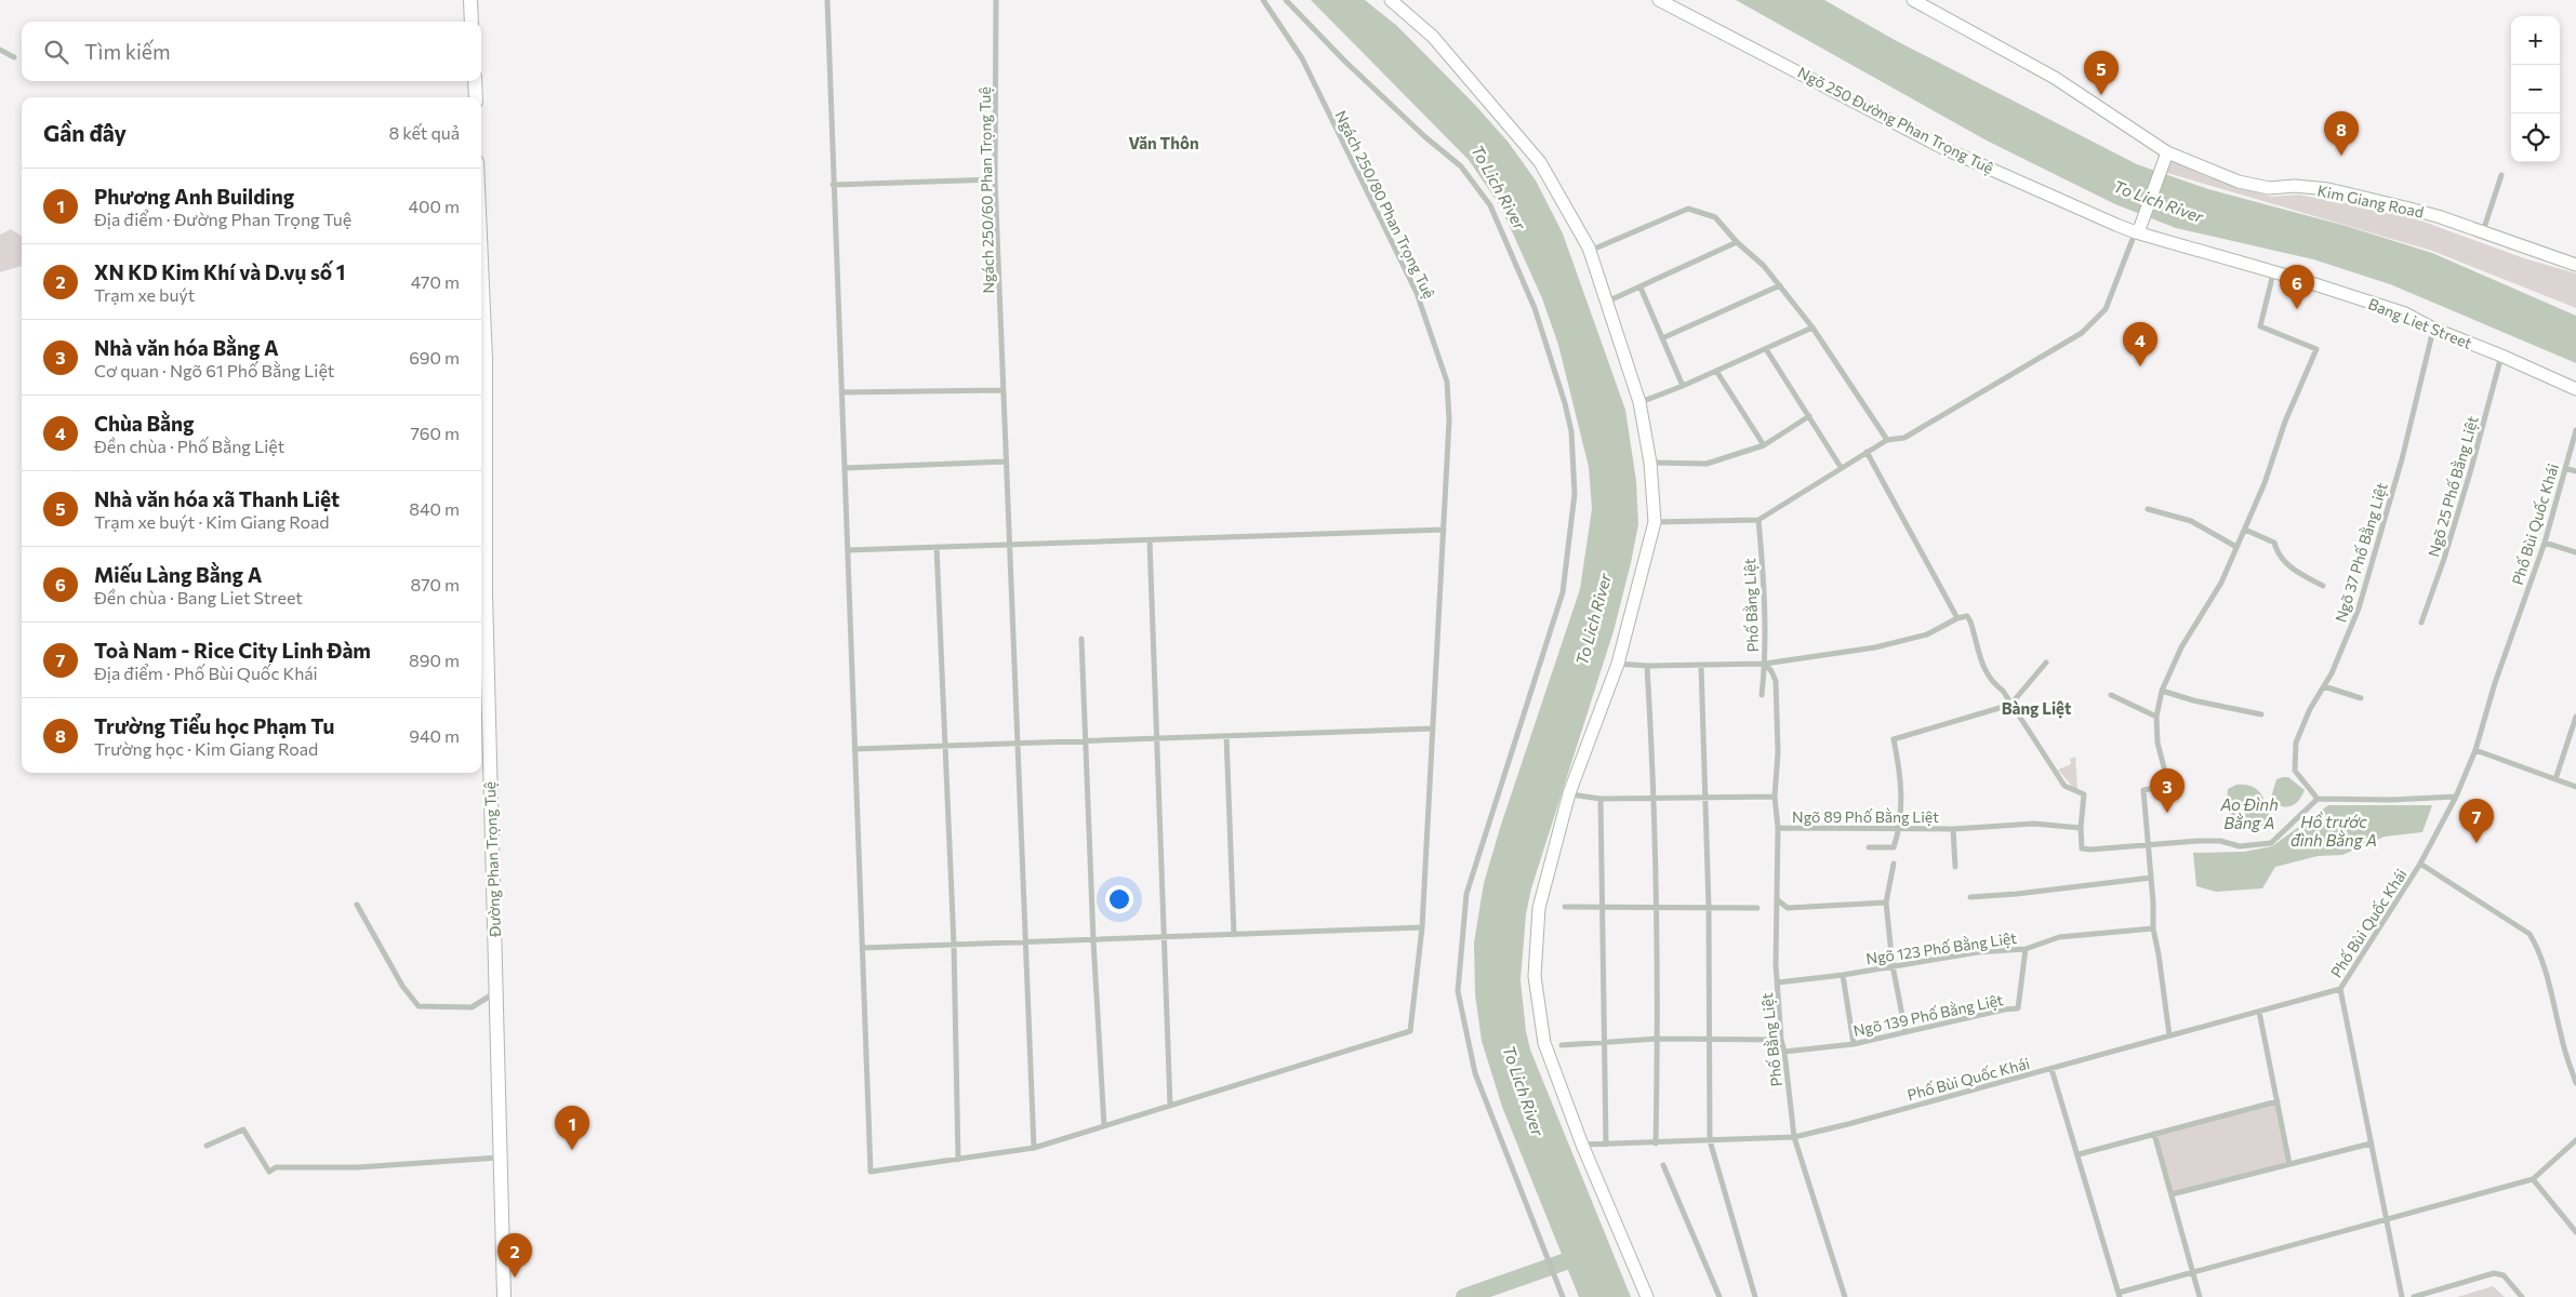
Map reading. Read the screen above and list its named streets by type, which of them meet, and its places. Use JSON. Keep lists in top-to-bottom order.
{
  "streets": {
    "main road": ["Đường Phan Trọng Tuệ"],
    "street": [
      "Ngõ 250 Đường Phan Trọng Tuệ",
      "Ngách 250/60 Phan Trọng Tuệ",
      "Kim Giang Road",
      "Ngách 250/80 Phan Trọng Tuệ",
      "Bang Liet Street",
      "Ngõ 25 Phố Bằng Liệt",
      "Phố Bùi Quốc Khái",
      "Ngõ 37 Phố Bằng Liệt",
      "Phố Bằng Liệt",
      "Ngõ 89 Phố Bằng Liệt",
      "Ngõ 123 Phố Bằng Liệt",
      "Ngõ 139 Phố Bằng Liệt"
    ]
  },
  "crossings": [
    ["Ngõ 250 Đường Phan Trọng Tuệ", "Bang Liet Street"],
    ["Bang Liet Street", "Ngõ 25 Phố Bằng Liệt"],
    ["Bang Liet Street", "Ngõ 37 Phố Bằng Liệt"],
    ["Phố Bùi Quốc Khái", "Phố Bằng Liệt"],
    ["Phố Bằng Liệt", "Ngõ 89 Phố Bằng Liệt"],
    ["Phố Bằng Liệt", "Ngõ 123 Phố Bằng Liệt"],
    ["Phố Bằng Liệt", "Ngõ 139 Phố Bằng Liệt"],
    ["Ngõ 123 Phố Bằng Liệt", "Ngõ 139 Phố Bằng Liệt"]
  ],
  "districts": ["Văn Thôn", "Bàng Liệt"],
  "water": ["To Lich River", "Ao Đình Bằng A", "Hồ trước đình Bằng A"],
  "page": {
    "map_buttons": ["+", "−"],
    "search": "Tìm kiếm",
    "pins": [
      "5",
      "8",
      "6",
      "4",
      "3",
      "7",
      "1",
      "2"
    ],
    "heading": ["Gần đây", "8 kết quả"],
    "list": [
      {
        "mark": "1",
        "name": "Phương Anh Building",
        "note": "Địa điểm · Đường Phan Trọng Tuệ",
        "value": "400 m"
      },
      {
        "mark": "2",
        "name": "XN KD Kim Khí và D.vụ số 1",
        "note": "Trạm xe buýt",
        "value": "470 m"
      },
      {
        "mark": "3",
        "name": "Nhà văn hóa Bằng A",
        "note": "Cơ quan · Ngõ 61 Phố Bằng Liệt",
        "value": "690 m"
      },
      {
        "mark": "4",
        "name": "Chùa Bằng",
        "note": "Đền chùa · Phố Bằng Liệt",
        "value": "760 m"
      },
      {
        "mark": "5",
        "name": "Nhà văn hóa xã Thanh Liệt",
        "note": "Trạm xe buýt · Kim Giang Road",
        "value": "840 m"
      },
      {
        "mark": "6",
        "name": "Miếu Làng Bằng A",
        "note": "Đền chùa · Bang Liet Street",
        "value": "870 m"
      },
      {
        "mark": "7",
        "name": "Toà Nam - Rice City Linh Đàm",
        "note": "Địa điểm · Phố Bùi Quốc Khái",
        "value": "890 m"
      },
      {
        "mark": "8",
        "name": "Trường Tiểu học Phạm Tu",
        "note": "Trường học · Kim Giang Road",
        "value": "940 m"
      }
    ]
  }
}
